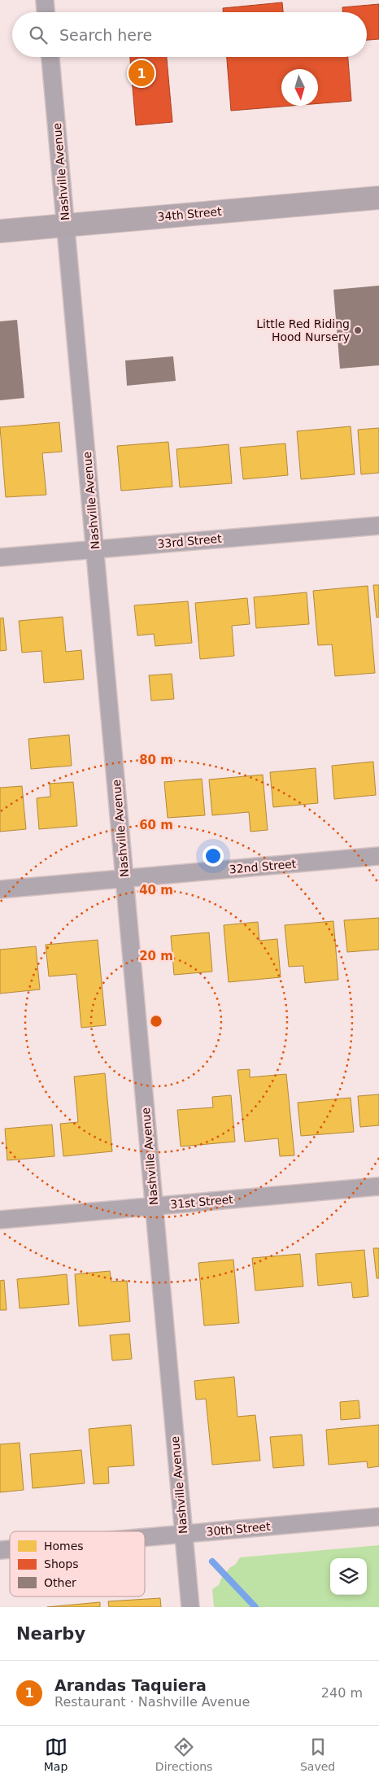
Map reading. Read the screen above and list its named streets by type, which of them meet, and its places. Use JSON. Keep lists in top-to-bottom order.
{
  "streets": {
    "main road": ["34th Street"],
    "street": [
      "Nashville Avenue",
      "33rd Street",
      "32nd Street",
      "31st Street",
      "30th Street"
    ]
  },
  "crossings": [
    ["Nashville Avenue", "34th Street"],
    ["Nashville Avenue", "33rd Street"],
    ["Nashville Avenue", "32nd Street"],
    ["Nashville Avenue", "31st Street"],
    ["Nashville Avenue", "30th Street"]
  ],
  "places": ["Little Red Riding Hood Nursery"],
  "legend": ["Homes", "Shops", "Other"],
  "north": "bottom",
  "page": {
    "search": "Search here",
    "pins": "1",
    "heading": "Nearby",
    "list": [
      {
        "mark": "1",
        "name": "Arandas Taquiera",
        "note": "Restaurant · Nashville Avenue",
        "value": "240 m"
      }
    ],
    "nav": ["Map", "Directions", "Saved"]
  },
  "rings": [
    "80 m",
    "60 m",
    "40 m",
    "20 m"
  ]
}
